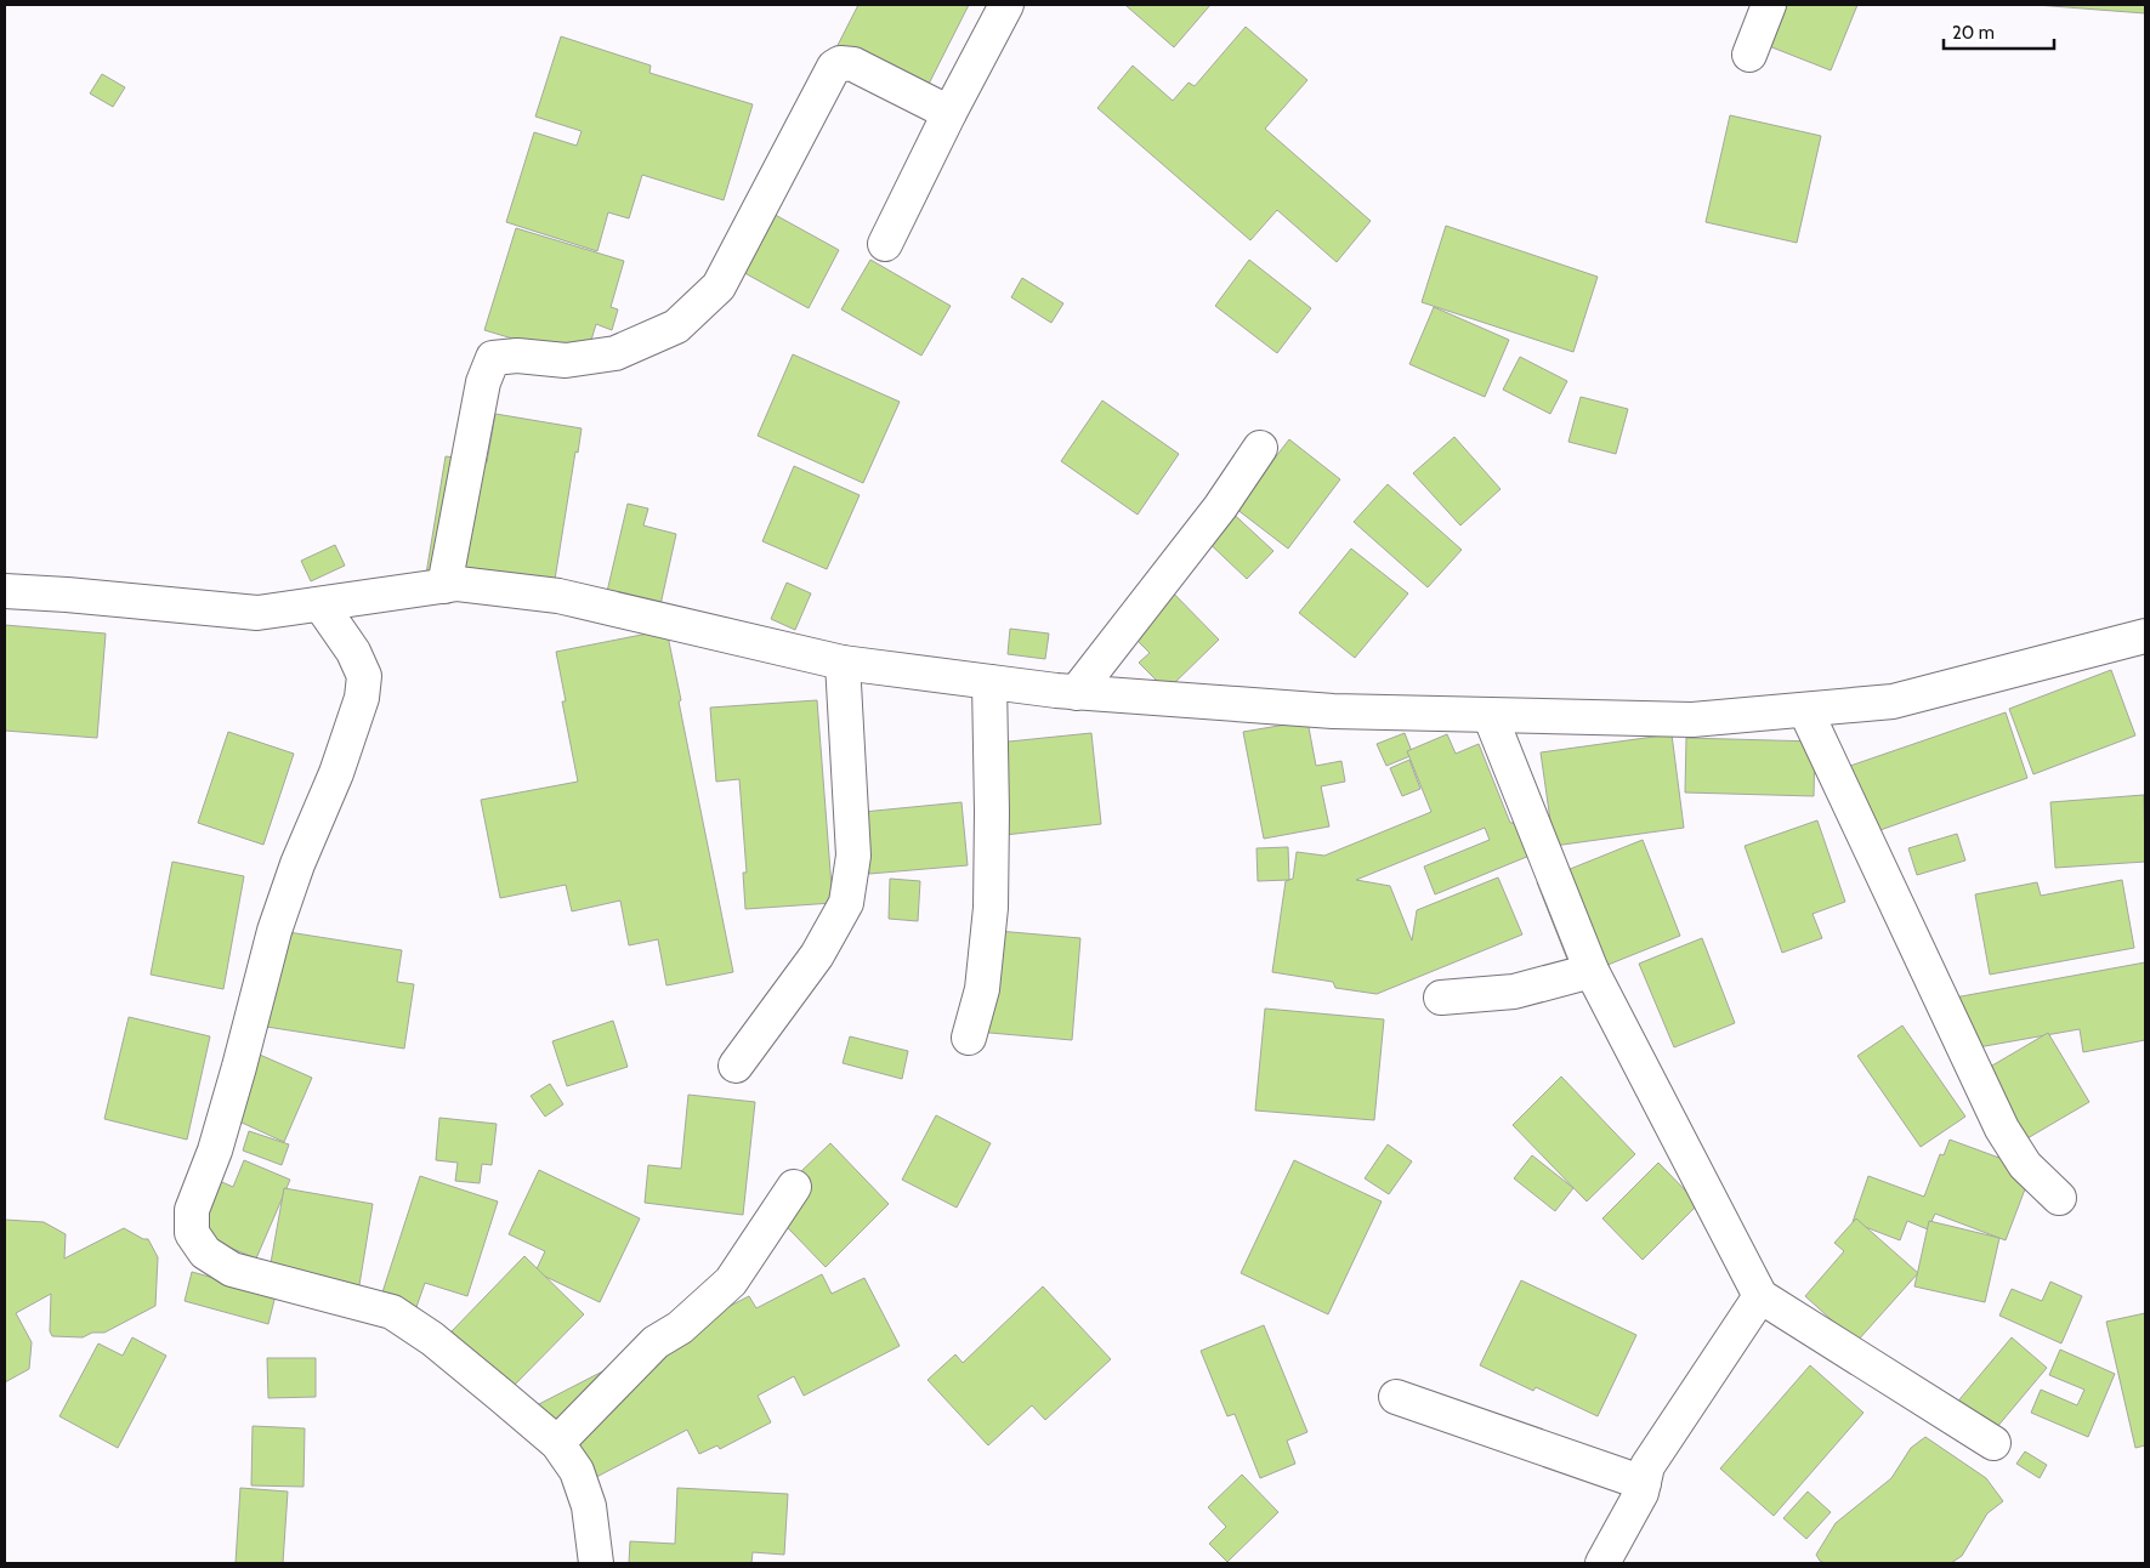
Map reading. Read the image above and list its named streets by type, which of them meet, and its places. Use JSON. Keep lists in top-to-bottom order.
{
  "scale_bar": "20 m"
}
